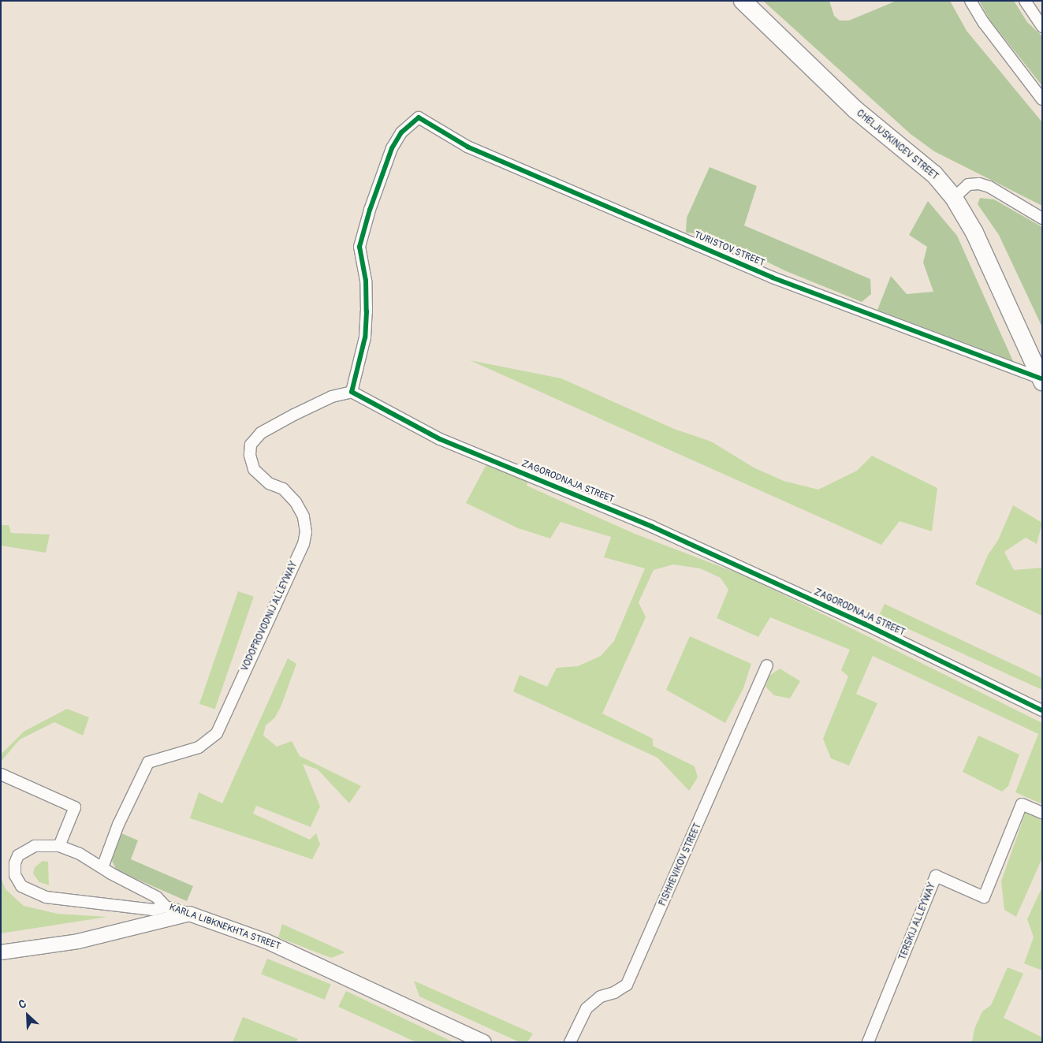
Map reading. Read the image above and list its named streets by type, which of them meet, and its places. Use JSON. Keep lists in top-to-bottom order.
{
  "streets": {
    "main road": ["CHELJUSKINCEV STREET"],
    "street": [
      "TURISTOV STREET",
      "ZAGORODNAJA STREET",
      "VODOPROVODNIJ ALLEYWAY",
      "PISHHEVIKOV STREET",
      "TERSKIJ ALLEYWAY",
      "KARLA LIBKNEKHTA STREET"
    ]
  },
  "crossings": [
    ["CHELJUSKINCEV STREET", "TURISTOV STREET"],
    ["TURISTOV STREET", "ZAGORODNAJA STREET"],
    ["TURISTOV STREET", "VODOPROVODNIJ ALLEYWAY"],
    ["ZAGORODNAJA STREET", "VODOPROVODNIJ ALLEYWAY"],
    ["VODOPROVODNIJ ALLEYWAY", "KARLA LIBKNEKHTA STREET"]
  ],
  "north": "top left"
}
